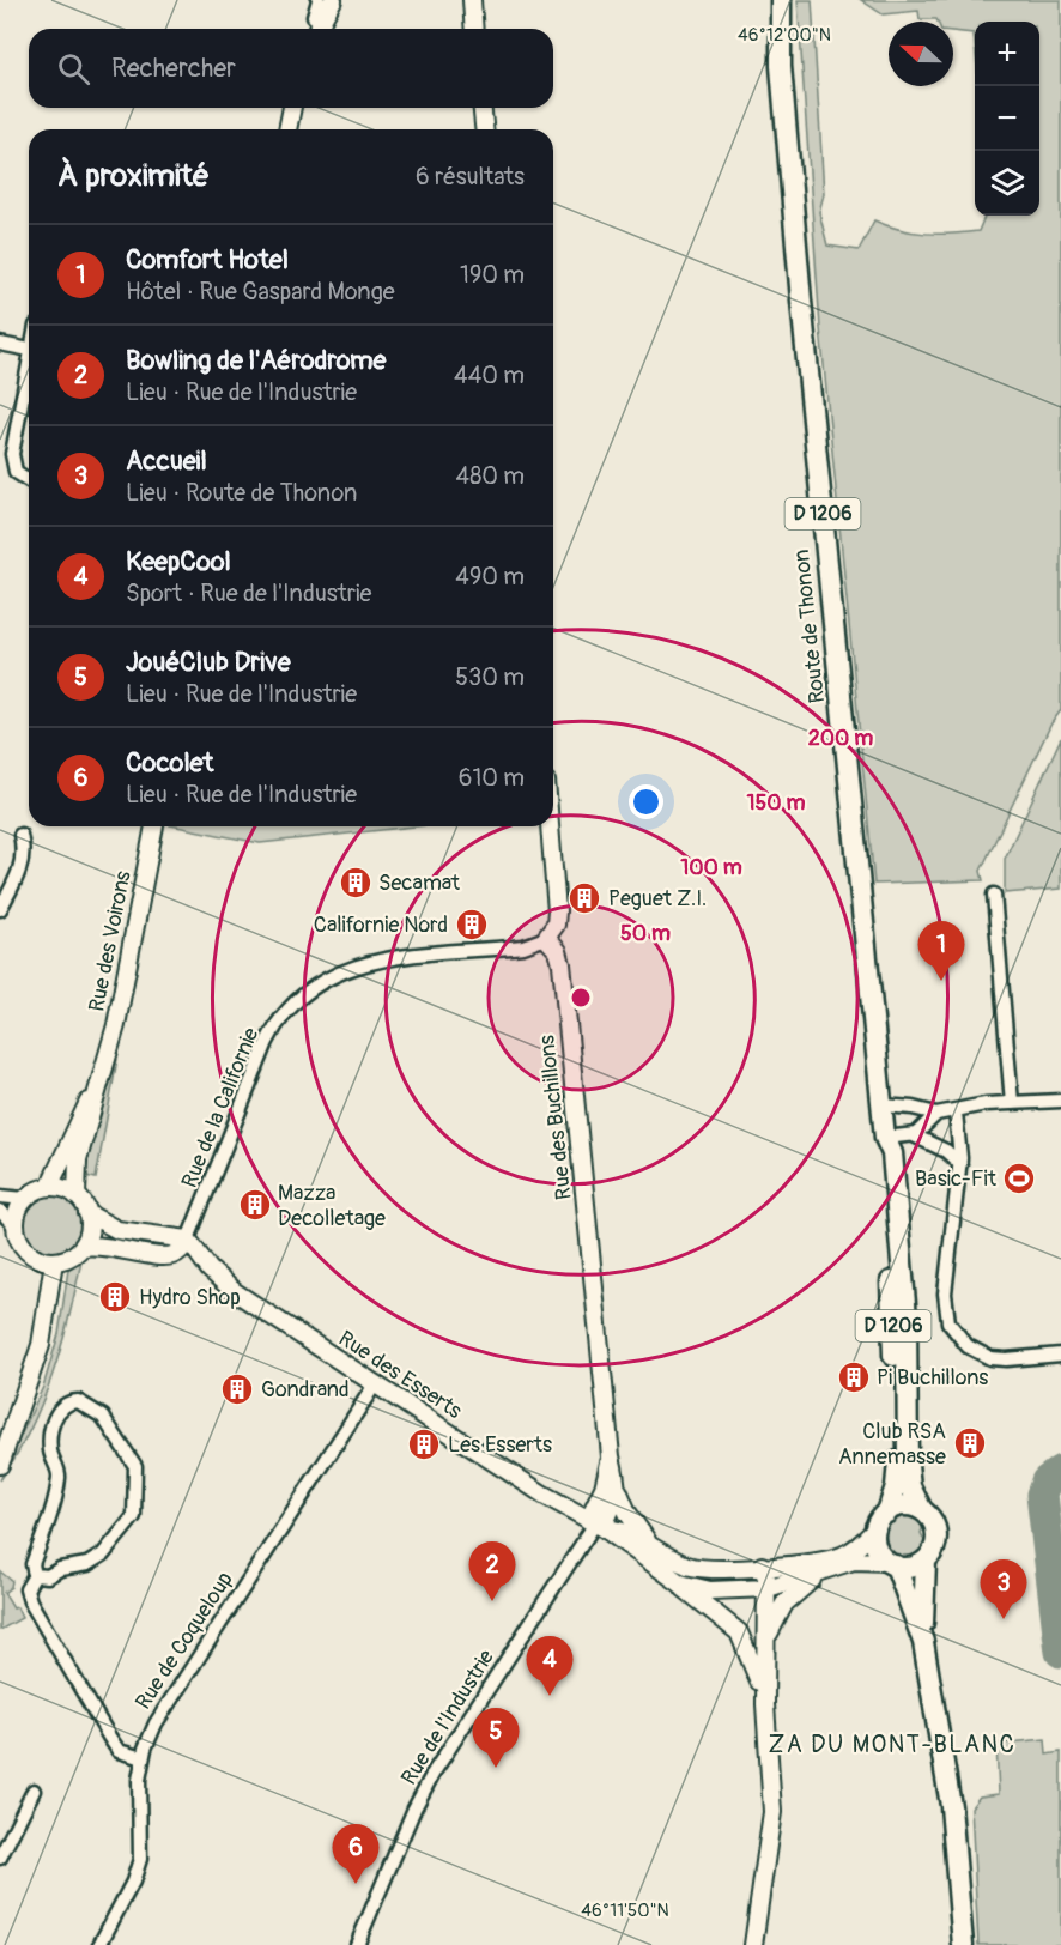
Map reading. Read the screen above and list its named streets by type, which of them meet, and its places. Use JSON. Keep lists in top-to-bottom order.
{
  "streets": {
    "main road": ["D 1206", "Route de Thonon"],
    "street": [
      "Rue des Voirons",
      "Rue de la Californie",
      "Rue des Buchillons",
      "Rue des Esserts",
      "Rue de Coqueloup",
      "Rue de l'Industrie"
    ]
  },
  "crossings": [
    ["Route de Thonon", "Rue des Esserts"],
    ["Rue de la Californie", "Rue des Buchillons"],
    ["Rue de la Californie", "Rue des Esserts"],
    ["Rue des Buchillons", "Rue des Esserts"],
    ["Rue des Buchillons", "Rue de l'Industrie"],
    ["Rue des Esserts", "Rue de Coqueloup"],
    ["Rue des Esserts", "Rue de l'Industrie"]
  ],
  "districts": ["ZA DU MONT-BLANC"],
  "places": {
    "building": [
      "Secamat",
      "Peguet Z.I.",
      "Californie Nord",
      "Mazza Decolletage",
      "Hydro Shop",
      "Pi Buchillons",
      "Gondrand",
      "Club RSA Annemasse",
      "Les Esserts"
    ],
    "sports": ["Basic-Fit"]
  },
  "north": "left",
  "page": {
    "map_buttons": ["+", "−"],
    "search": "Rechercher",
    "heading": ["À proximité", "6 résultats"],
    "list": [
      {
        "mark": "1",
        "name": "Comfort Hotel",
        "note": "Hôtel · Rue Gaspard Monge",
        "value": "190 m"
      },
      {
        "mark": "2",
        "name": "Bowling de l'Aérodrome",
        "note": "Lieu · Rue de l'Industrie",
        "value": "440 m"
      },
      {
        "mark": "3",
        "name": "Accueil",
        "note": "Lieu · Route de Thonon",
        "value": "480 m"
      },
      {
        "mark": "4",
        "name": "KeepCool",
        "note": "Sport · Rue de l'Industrie",
        "value": "490 m"
      },
      {
        "mark": "5",
        "name": "JouéClub Drive",
        "note": "Lieu · Rue de l'Industrie",
        "value": "530 m"
      },
      {
        "mark": "6",
        "name": "Cocolet",
        "note": "Lieu · Rue de l'Industrie",
        "value": "610 m"
      }
    ],
    "pins": [
      "1",
      "2",
      "3",
      "4",
      "5",
      "6"
    ]
  },
  "coordinates": ["46°12'00\"N", "46°11'50\"N"],
  "rings": [
    "200 m",
    "150 m",
    "100 m",
    "50 m"
  ]
}
